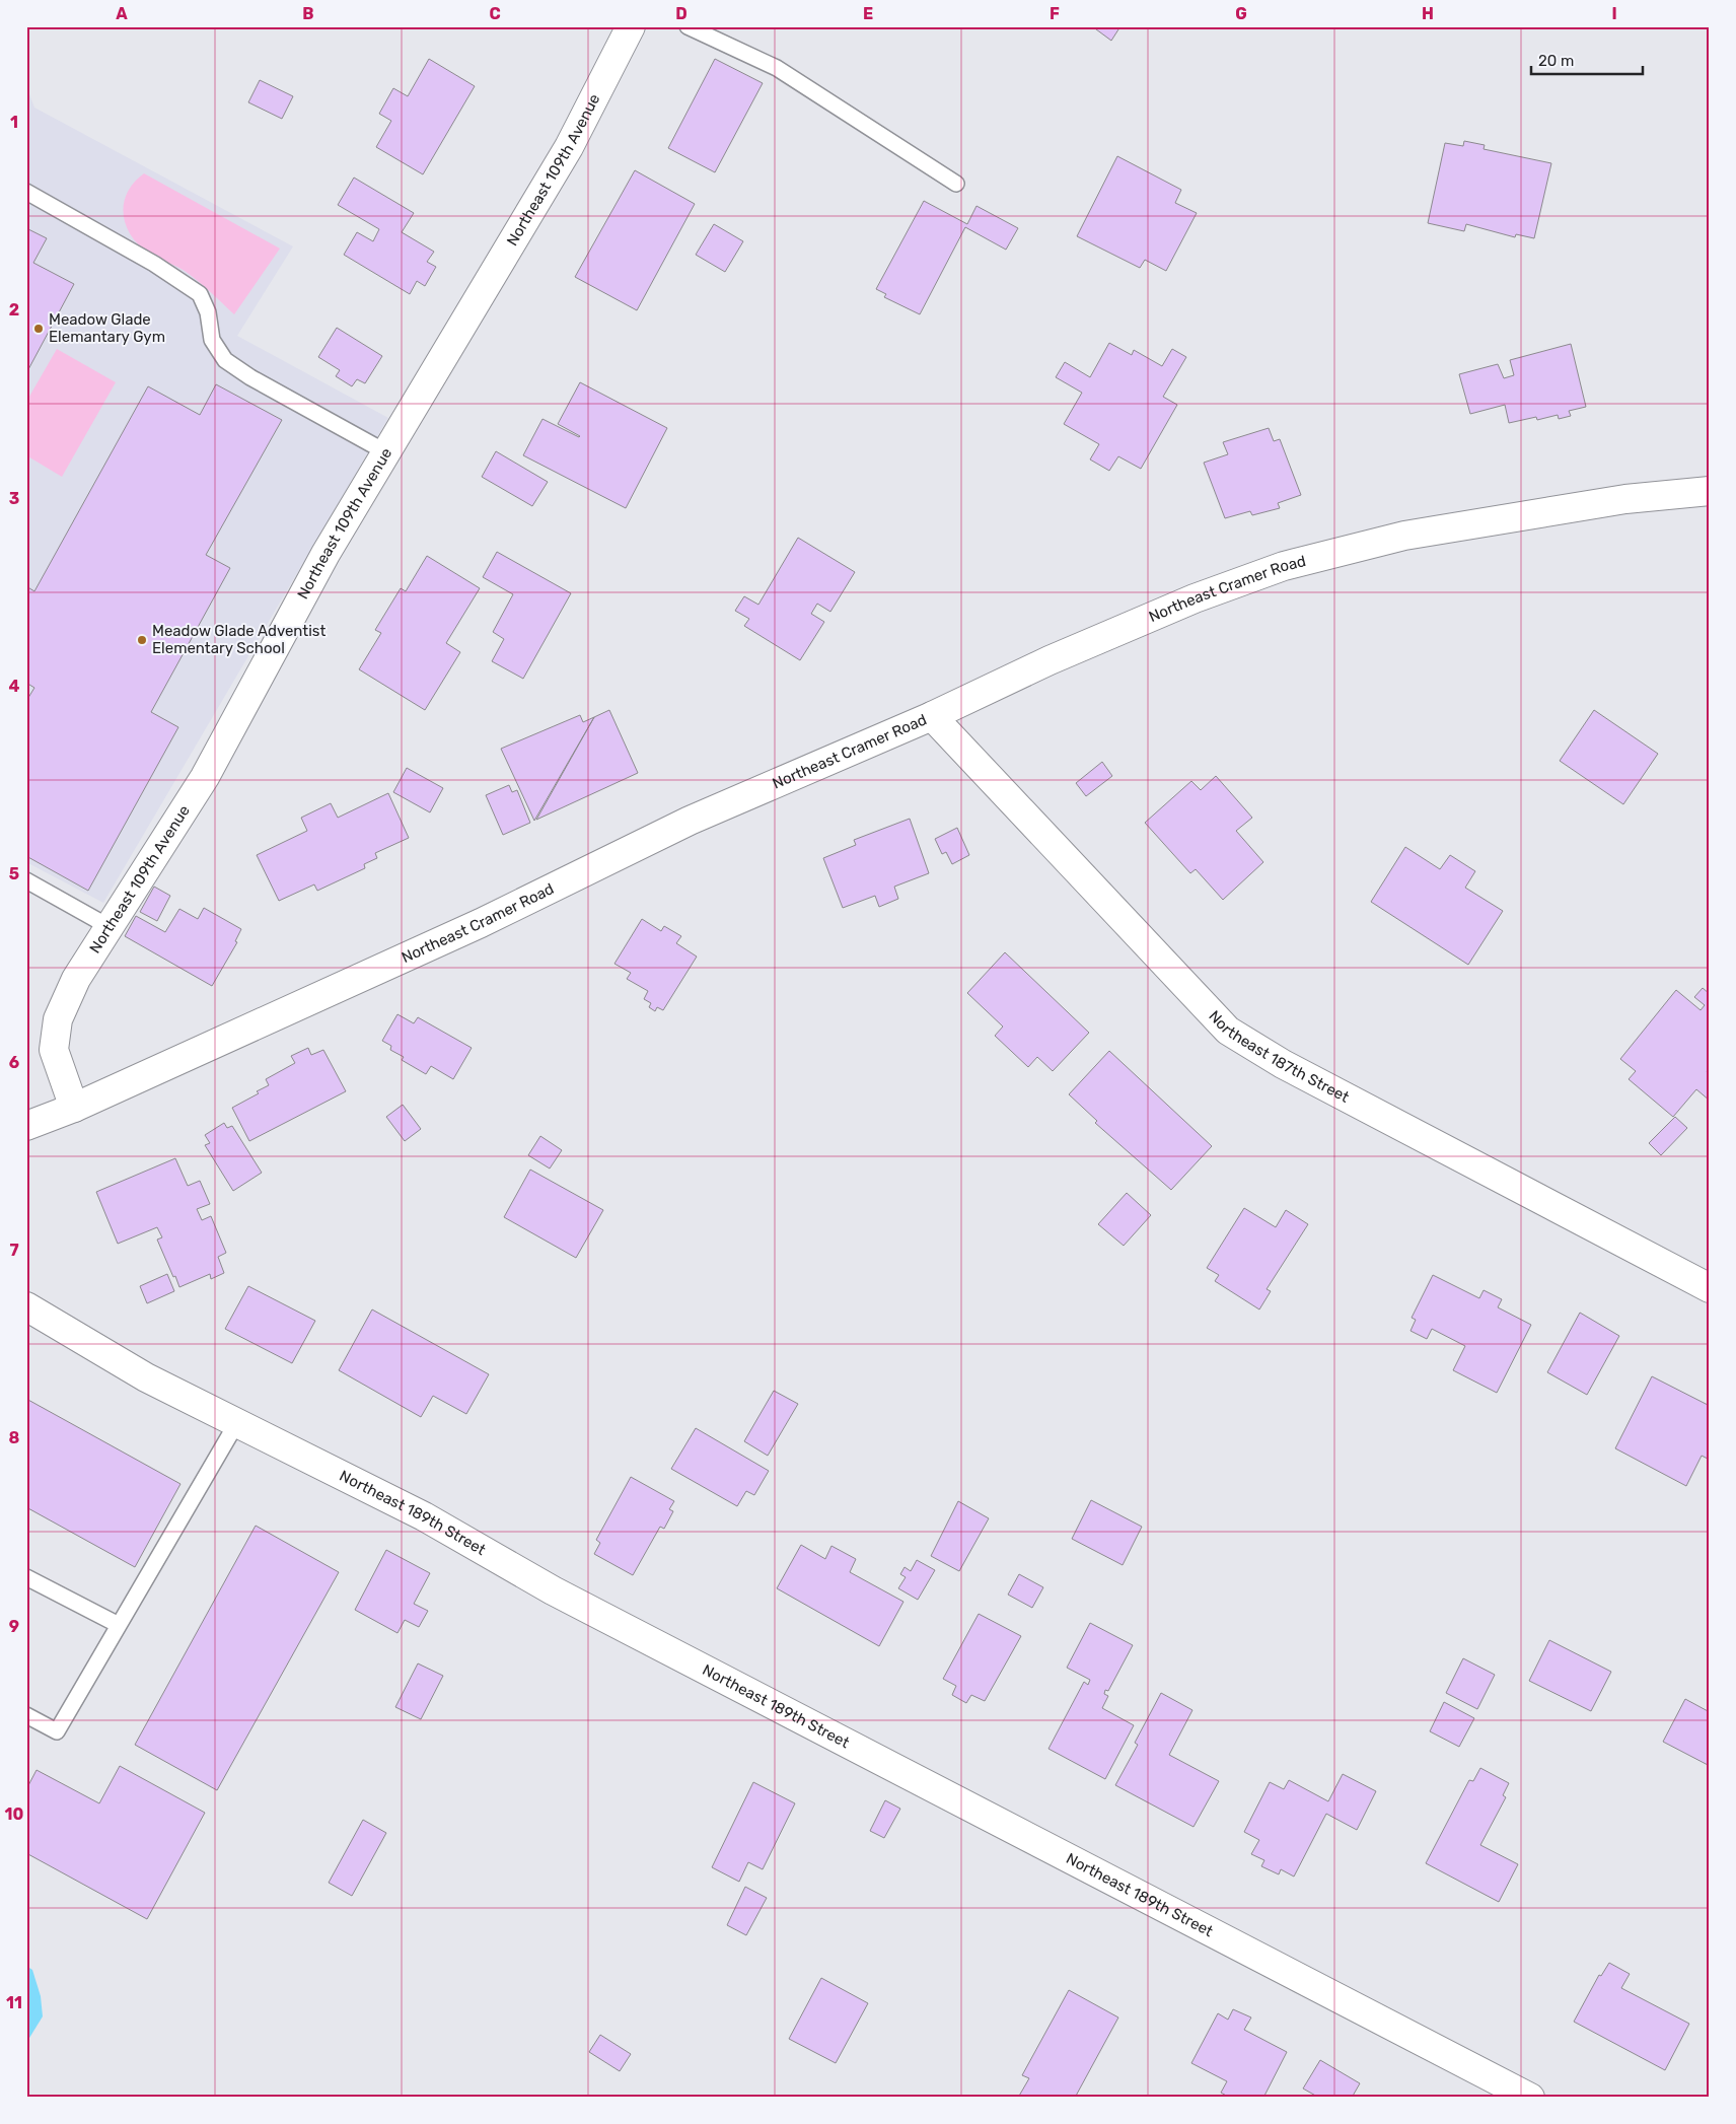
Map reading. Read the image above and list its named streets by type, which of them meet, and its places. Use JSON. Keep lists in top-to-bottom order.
{
  "streets": {
    "street": [
      "Northeast 109th Avenue",
      "Northeast Cramer Road",
      "Northeast 187th Street",
      "Northeast 189th Street"
    ]
  },
  "crossings": [
    ["Northeast 109th Avenue", "Northeast Cramer Road"],
    ["Northeast Cramer Road", "Northeast 187th Street"]
  ],
  "places": ["Meadow Glade Elemantary Gym", "Meadow Glade Adventist Elementary School"],
  "scale_bar": "20 m",
  "grid": {
    "columns": [
      "A",
      "B",
      "C",
      "D",
      "E",
      "F",
      "G",
      "H",
      "I"
    ],
    "rows": [
      "1",
      "2",
      "3",
      "4",
      "5",
      "6",
      "7",
      "8",
      "9",
      "10",
      "11"
    ]
  }
}
